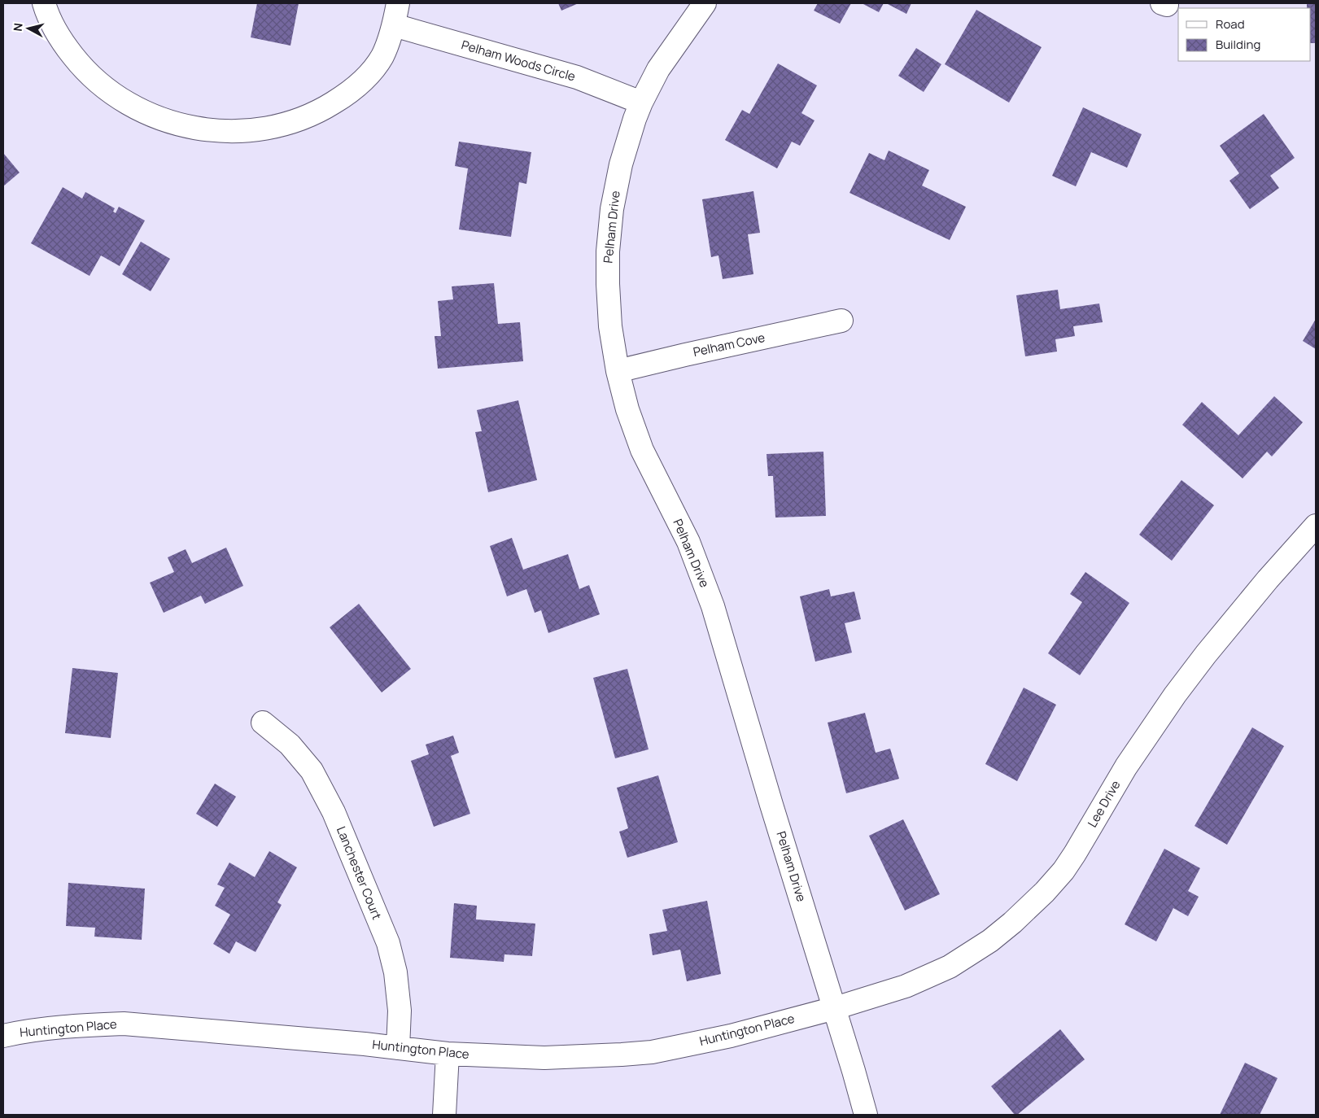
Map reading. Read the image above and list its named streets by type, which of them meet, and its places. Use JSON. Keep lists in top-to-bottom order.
{
  "streets": {
    "street": [
      "Pelham Woods Circle",
      "Pelham Drive",
      "Pelham Cove",
      "Lee Drive",
      "Lanchester Court",
      "Huntington Place"
    ]
  },
  "crossings": [
    ["Pelham Woods Circle", "Pelham Drive"],
    ["Pelham Drive", "Pelham Cove"],
    ["Pelham Drive", "Lee Drive"],
    ["Pelham Drive", "Huntington Place"],
    ["Lee Drive", "Huntington Place"],
    ["Lanchester Court", "Huntington Place"]
  ],
  "legend": ["Road", "Building"],
  "north": "left"
}
